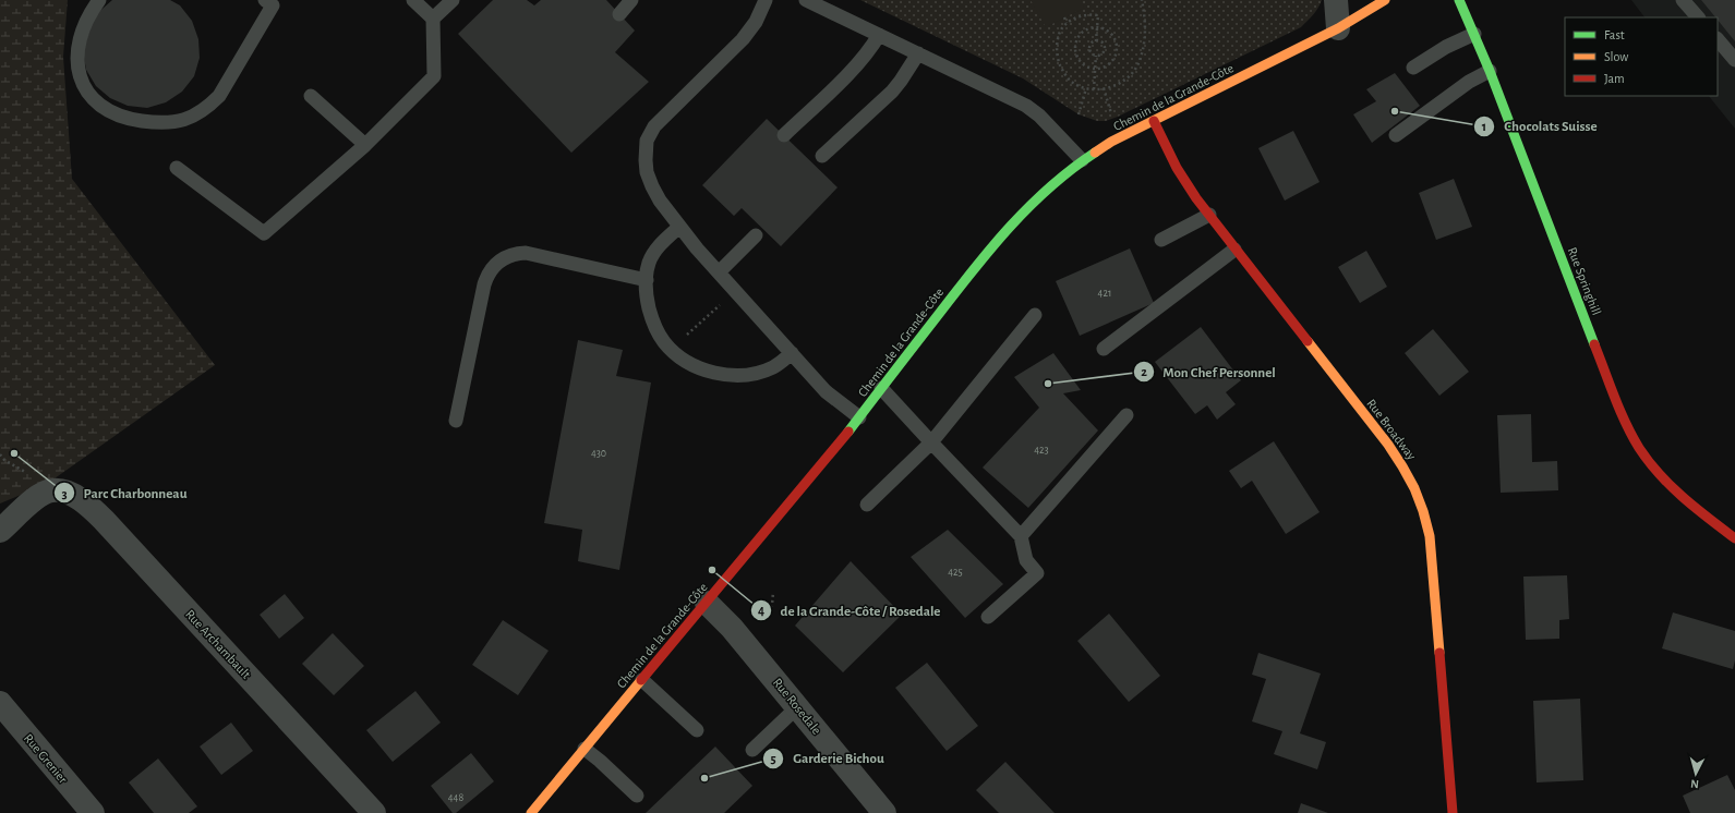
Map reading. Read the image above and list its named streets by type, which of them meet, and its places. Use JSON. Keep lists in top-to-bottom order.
{
  "streets": {
    "street": [
      "Chemin de la Grande-Côte",
      "Rue Springhill",
      "Rue Broadway",
      "Rue Archambault",
      "Rue Rosedale",
      "Rue Grenier"
    ]
  },
  "crossings": [
    ["Chemin de la Grande-Côte", "Rue Broadway"],
    ["Chemin de la Grande-Côte", "Rue Rosedale"]
  ],
  "places": [
    "Chocolats Suisse",
    "Mon Chef Personnel",
    "Parc Charbonneau",
    "de la Grande-Côte / Rosedale",
    "Garderie Bichou"
  ],
  "house_numbers": [
    "421",
    "423",
    "430",
    "425",
    "448"
  ],
  "legend": ["Fast", "Slow", "Jam"],
  "north": "bottom"
}
